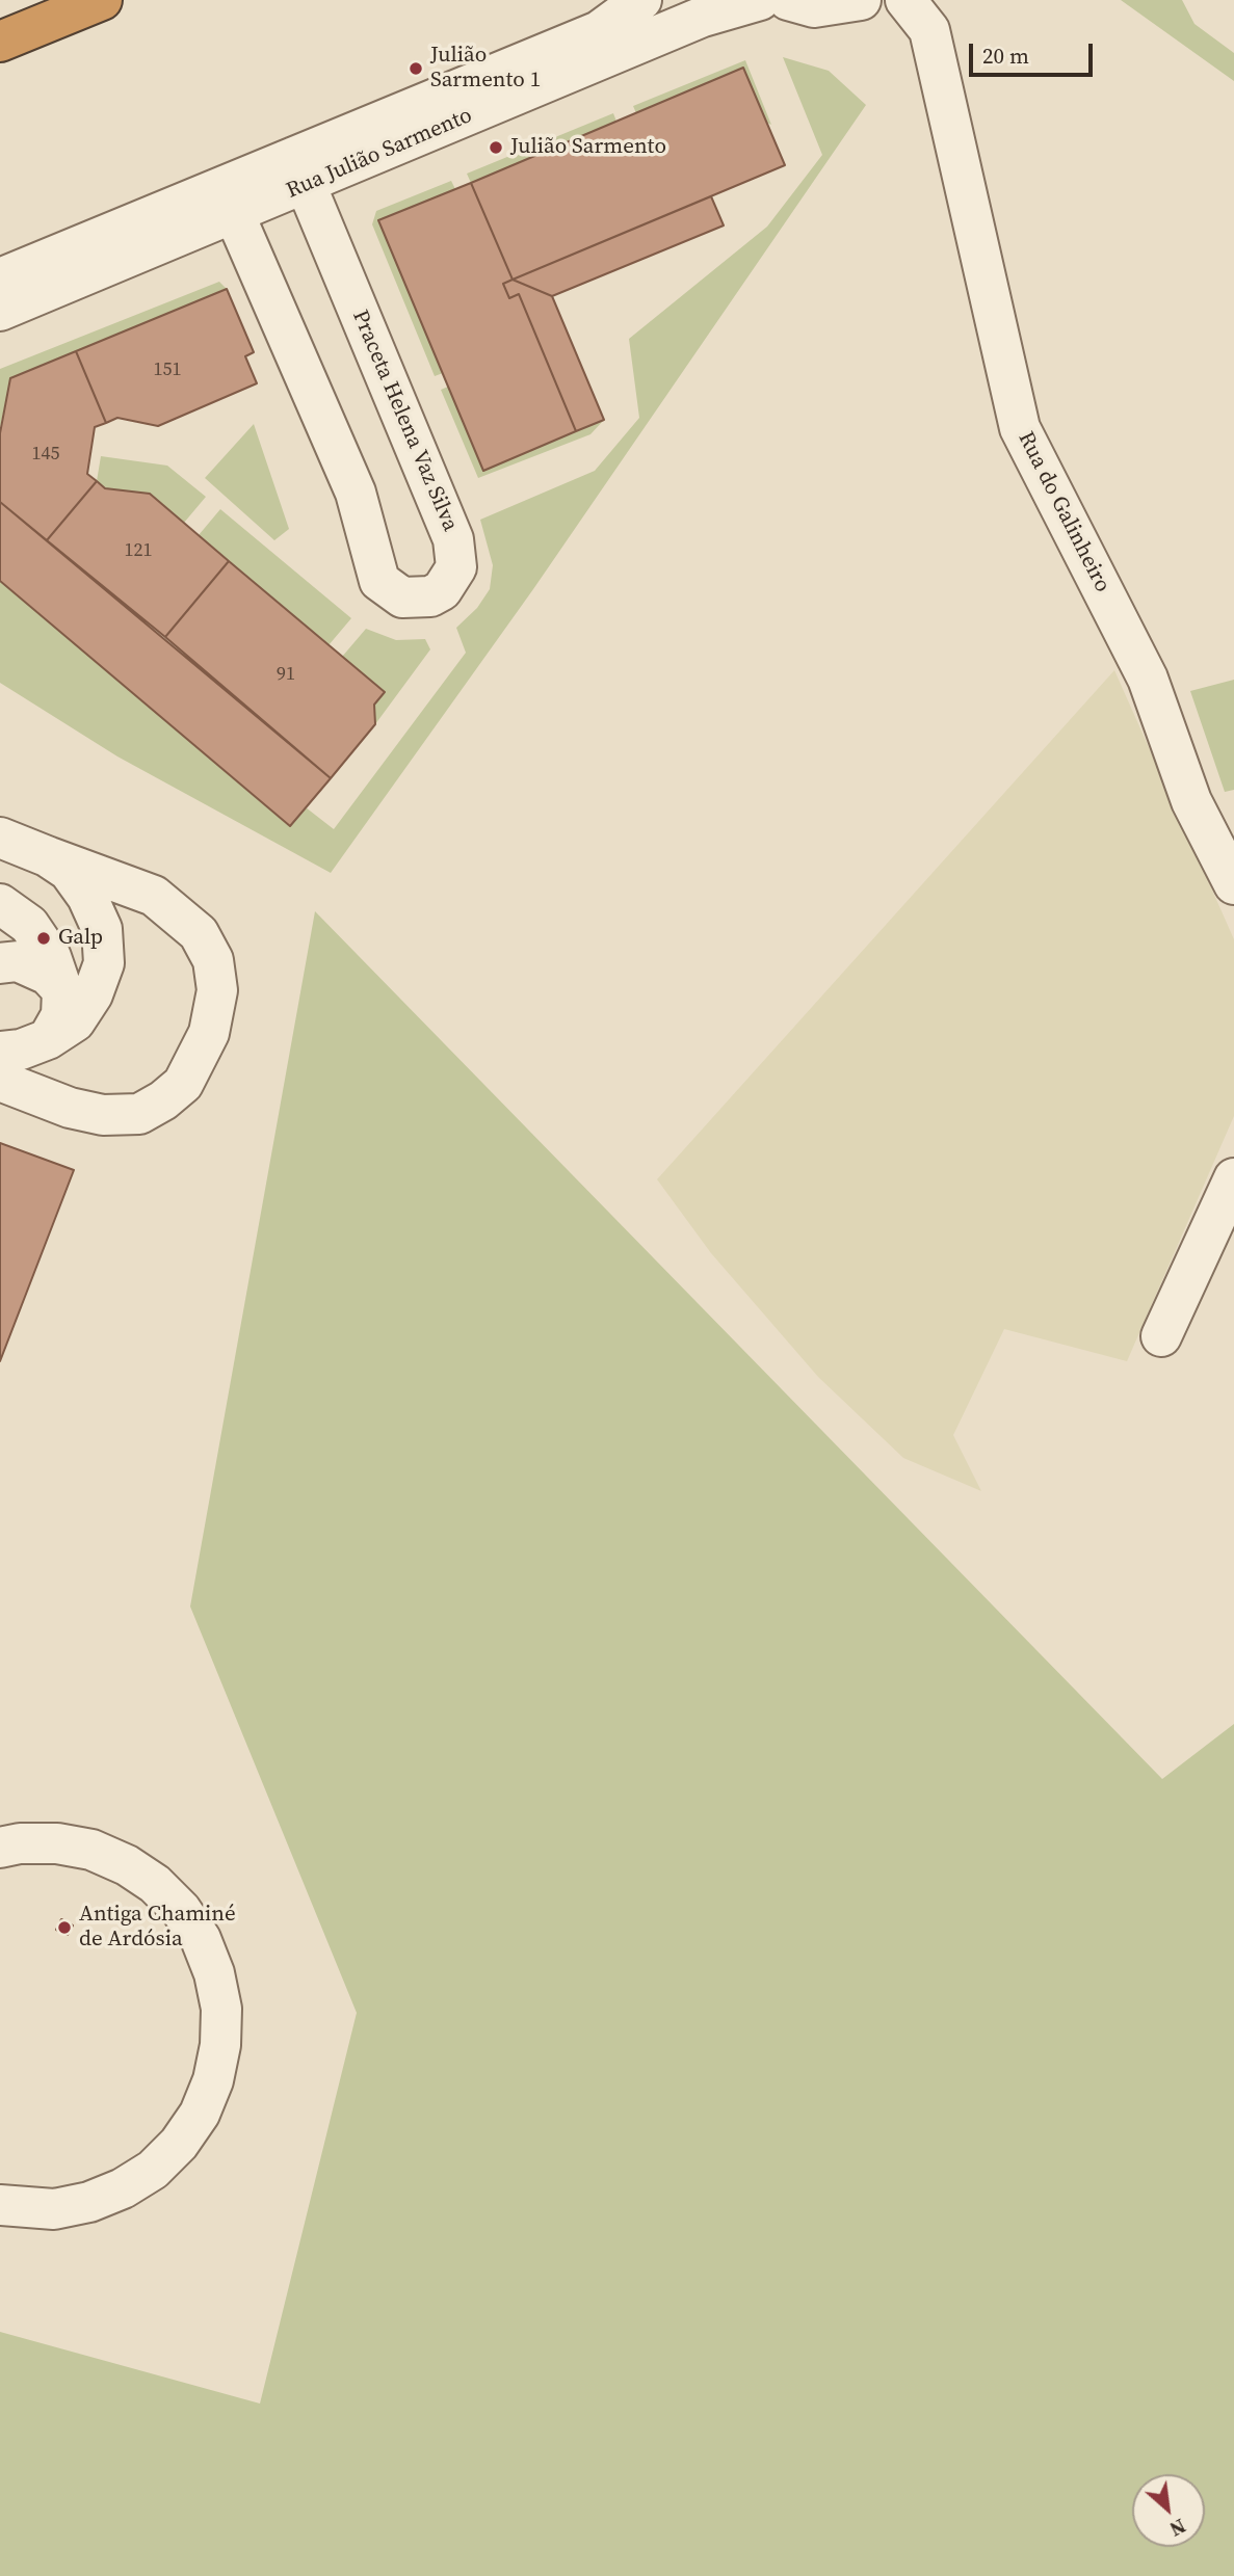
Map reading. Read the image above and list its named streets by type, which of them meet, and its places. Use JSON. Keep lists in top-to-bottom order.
{
  "streets": {
    "street": ["Rua Julião Sarmento", "Praceta Helena Vaz Silva", "Rua do Galinheiro"]
  },
  "crossings": [
    ["Rua Julião Sarmento", "Praceta Helena Vaz Silva"]
  ],
  "places": [
    "Julião Sarmento 1",
    "Julião Sarmento",
    "Galp",
    "Antiga Chaminé de Ardósia"
  ],
  "house_numbers": [
    "151",
    "145",
    "121",
    "91"
  ],
  "scale_bar": "20 m",
  "north": "bottom right"
}
